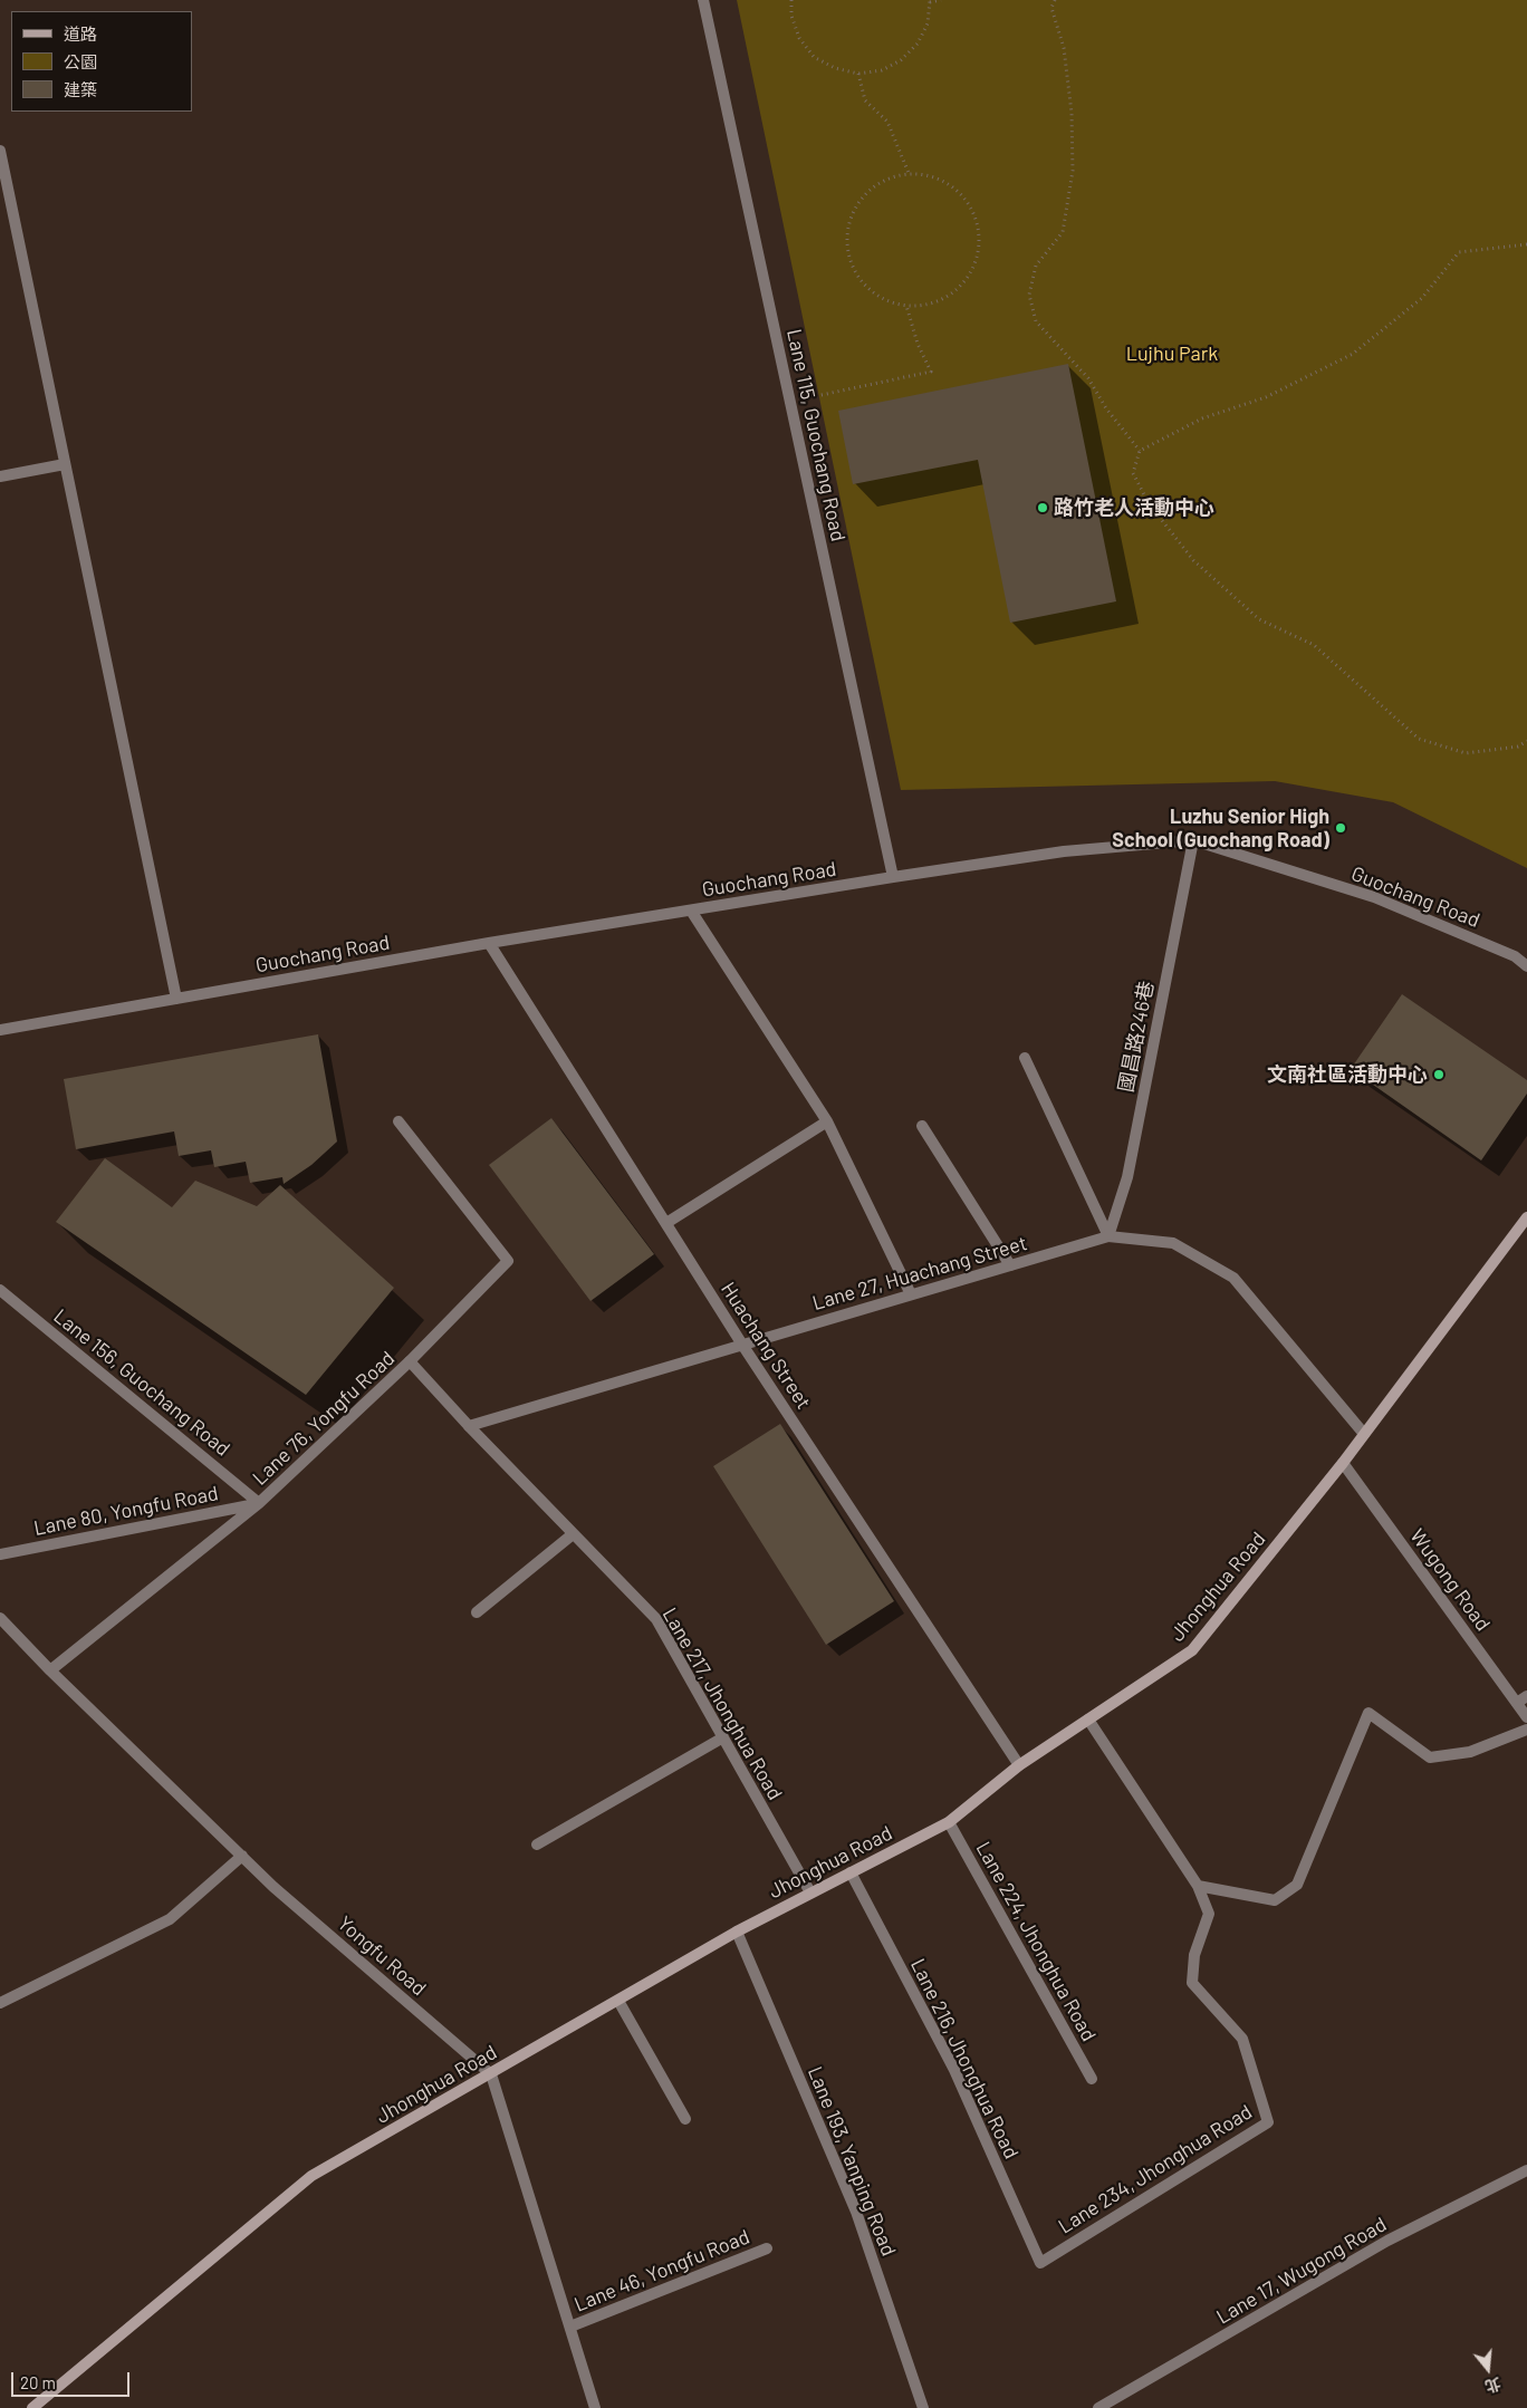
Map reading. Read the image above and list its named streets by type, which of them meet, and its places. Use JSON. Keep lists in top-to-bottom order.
{
  "streets": {
    "street": [
      "Lane 115, Guochang Road",
      "Guochang Road",
      "國昌路246巷",
      "Lane 27, Huachang Street",
      "Huachang Street",
      "Lane 156, Guochang Road",
      "Lane 76, Yongfu Road",
      "Lane 80, Yongfu Road",
      "Wugong Road",
      "Jhonghua Road",
      "Lane 217, Jhonghua Road",
      "Lane 224, Jhonghua Road",
      "Yongfu Road",
      "Lane 216, Jhonghua Road",
      "Lane 193, Yanping Road",
      "Lane 234, Jhonghua Road",
      "Lane 46, Yongfu Road",
      "Lane 17, Wugong Road"
    ]
  },
  "crossings": [
    ["Lane 115, Guochang Road", "Guochang Road"],
    ["Guochang Road", "國昌路246巷"],
    ["Guochang Road", "Huachang Street"],
    ["國昌路246巷", "Lane 27, Huachang Street"],
    ["Lane 27, Huachang Street", "Huachang Street"],
    ["Huachang Street", "Jhonghua Road"],
    ["Lane 156, Guochang Road", "Lane 76, Yongfu Road"],
    ["Lane 156, Guochang Road", "Lane 80, Yongfu Road"],
    ["Lane 76, Yongfu Road", "Lane 80, Yongfu Road"],
    ["Lane 76, Yongfu Road", "Lane 217, Jhonghua Road"],
    ["Lane 76, Yongfu Road", "Yongfu Road"],
    ["Wugong Road", "Jhonghua Road"],
    ["Jhonghua Road", "Lane 217, Jhonghua Road"],
    ["Jhonghua Road", "Lane 224, Jhonghua Road"],
    ["Jhonghua Road", "Yongfu Road"],
    ["Jhonghua Road", "Lane 216, Jhonghua Road"],
    ["Jhonghua Road", "Lane 193, Yanping Road"],
    ["Jhonghua Road", "Lane 234, Jhonghua Road"],
    ["Lane 216, Jhonghua Road", "Lane 234, Jhonghua Road"]
  ],
  "parks": ["Lujhu Park"],
  "places": ["路竹老人活動中心", "Luzhu Senior High School (Guochang Road)", "文南社區活動中心"],
  "legend": ["道路", "公園", "建築"],
  "scale_bar": "20 m",
  "north": "bottom"
}
